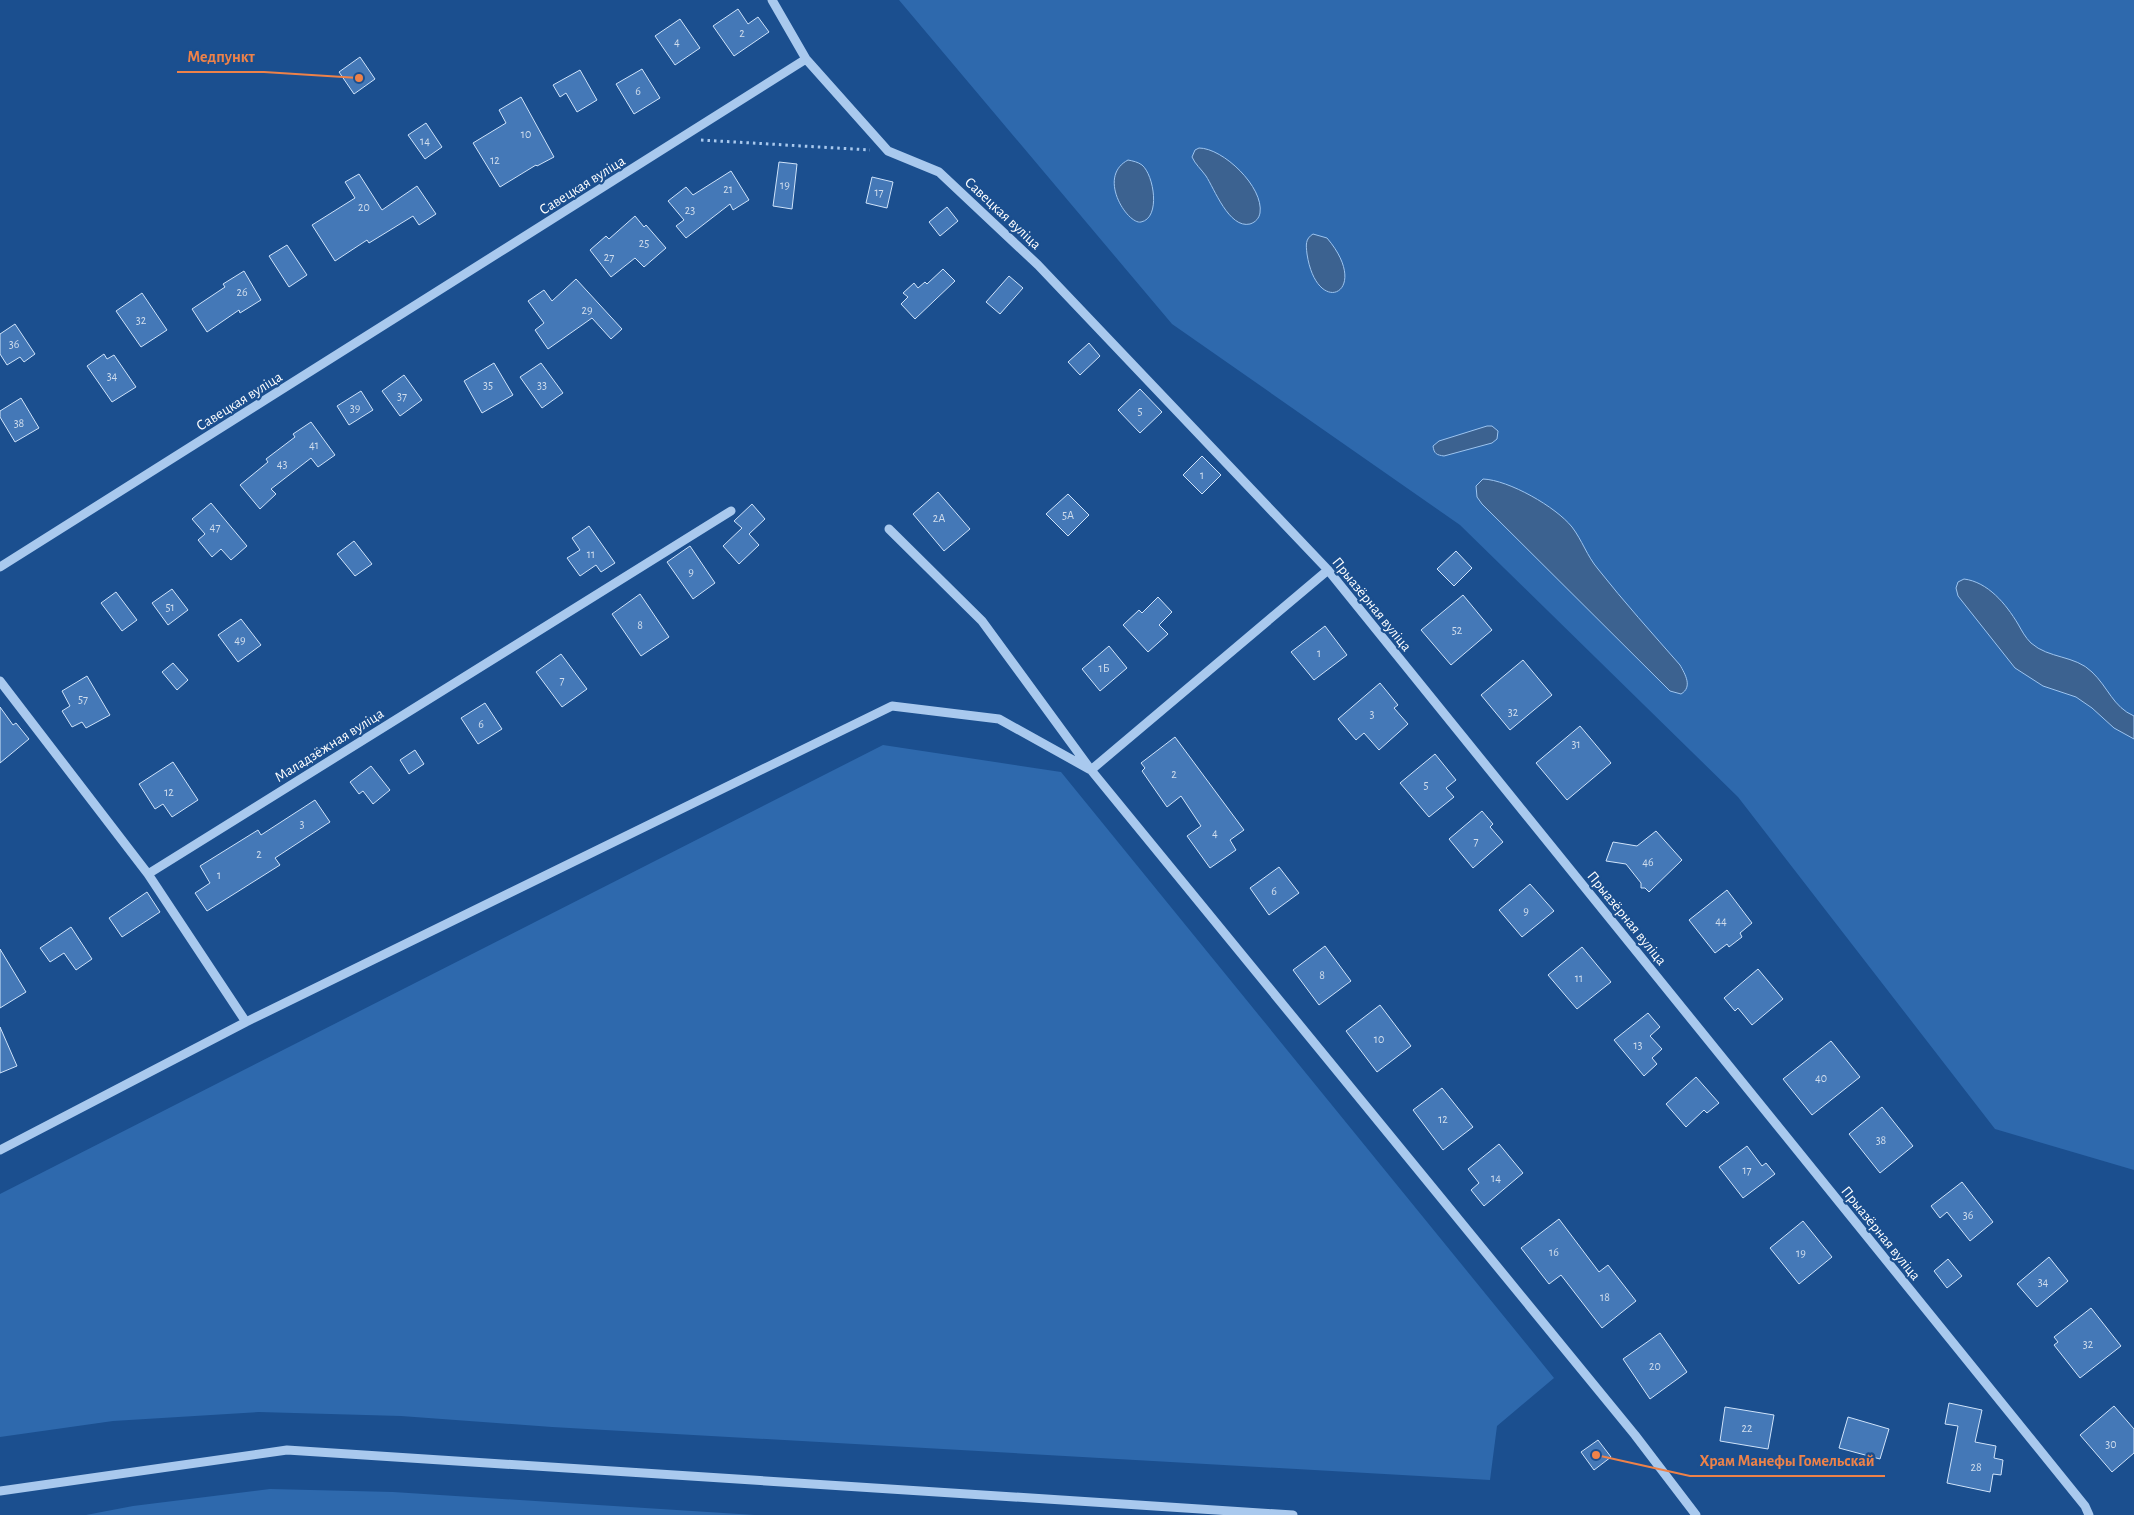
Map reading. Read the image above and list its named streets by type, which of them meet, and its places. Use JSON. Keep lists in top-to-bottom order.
{
  "streets": {
    "street": ["Савецкая вуліца", "Прыазёрная вуліца", "Маладзёжная вуліца"]
  },
  "crossings": [
    ["Савецкая вуліца", "Прыазёрная вуліца"]
  ],
  "places": ["Медпункт", "Храм Манефы Гомельскай"],
  "house_numbers": [
    "2",
    "4",
    "6",
    "10",
    "14",
    "12",
    "19",
    "21",
    "17",
    "20",
    "23",
    "25",
    "27",
    "26",
    "29",
    "32",
    "36",
    "34",
    "35",
    "33",
    "37",
    "39",
    "5",
    "38",
    "41",
    "43",
    "1",
    "5А",
    "2А",
    "47",
    "11",
    "9",
    "51",
    "8",
    "52",
    "49",
    "1",
    "1Б",
    "7",
    "57",
    "32",
    "3",
    "6",
    "31",
    "2",
    "5",
    "12",
    "3",
    "4",
    "7",
    "2",
    "46",
    "1",
    "6",
    "9",
    "44",
    "8",
    "11",
    "10",
    "13",
    "40",
    "12",
    "38",
    "17",
    "14",
    "36",
    "16",
    "19",
    "34",
    "18",
    "32",
    "20",
    "22",
    "30",
    "28"
  ]
}
